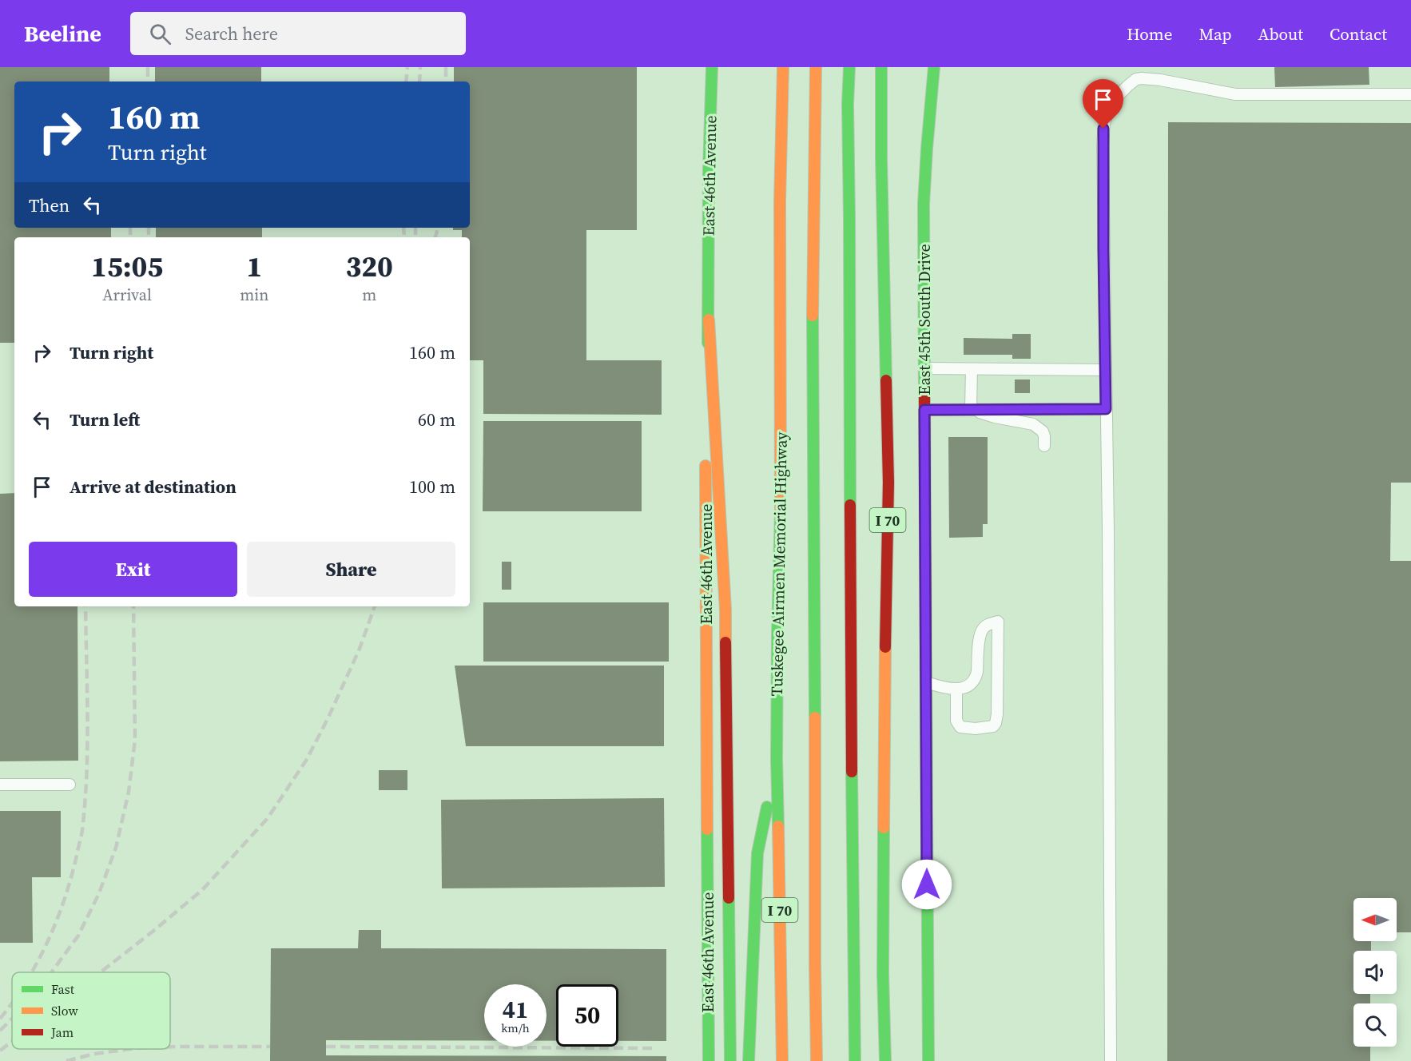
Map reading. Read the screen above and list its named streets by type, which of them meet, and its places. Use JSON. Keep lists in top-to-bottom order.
{
  "streets": {
    "main road": [
      "East 46th Avenue",
      "East 45th South Drive",
      "I 70",
      "Tuskegee Airmen Memorial Highway"
    ]
  },
  "legend": ["Fast", "Slow", "Jam"],
  "north": "left",
  "page": {
    "header": "Beeline",
    "search": "Search here",
    "nav": [
      "Home",
      "Map",
      "About",
      "Contact"
    ],
    "turn": ["160 m", "Turn right"],
    "then": "Then",
    "eta": [
      "15:05",
      "Arrival",
      "1",
      "min",
      "320",
      "m"
    ],
    "list": [
      {
        "name": "Turn right",
        "value": "160 m"
      },
      {
        "name": "Turn left",
        "value": "60 m"
      },
      {
        "name": "Arrive at destination",
        "value": "100 m"
      }
    ],
    "buttons": ["Exit", "Share"],
    "speed": "41 km/h",
    "limit": "50"
  }
}
